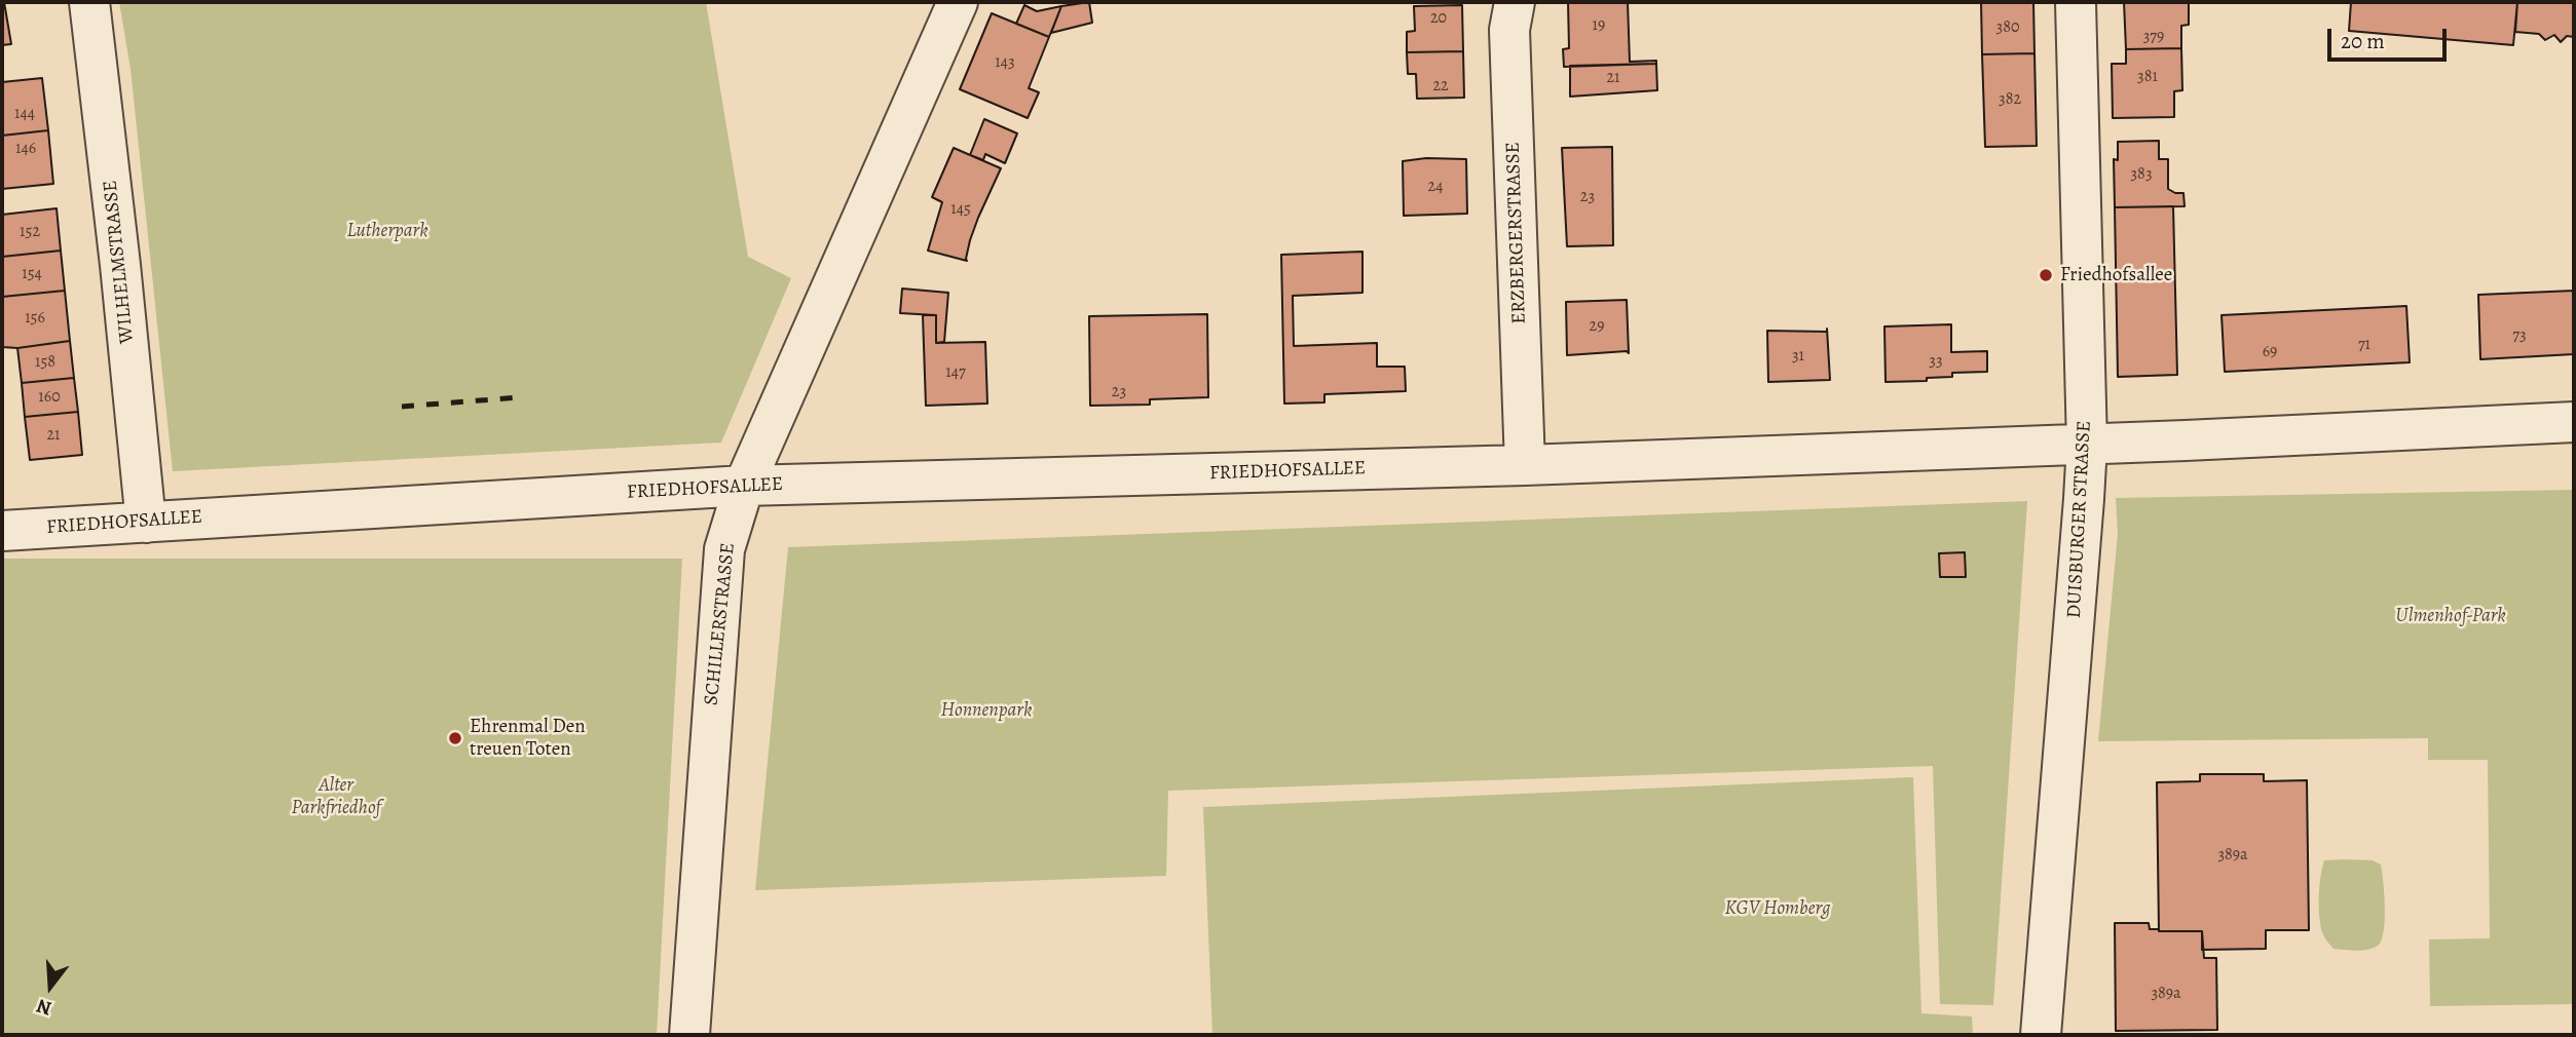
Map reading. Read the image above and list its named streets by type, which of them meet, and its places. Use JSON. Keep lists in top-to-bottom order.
{
  "streets": {
    "street": [
      "ERZBERGERSTRASSE",
      "WILHELMSTRASSE",
      "FRIEDHOFSALLEE",
      "DUISBURGER STRASSE",
      "SCHILLERSTRASSE"
    ]
  },
  "crossings": [
    ["ERZBERGERSTRASSE", "FRIEDHOFSALLEE"],
    ["WILHELMSTRASSE", "FRIEDHOFSALLEE"],
    ["FRIEDHOFSALLEE", "DUISBURGER STRASSE"],
    ["FRIEDHOFSALLEE", "SCHILLERSTRASSE"]
  ],
  "parks": [
    "Lutherpark",
    "Ulmenhof-Park",
    "Honnenpark",
    "Alter Parkfriedhof",
    "KGV Homberg"
  ],
  "places": ["Friedhofsallee", "Ehrenmal Den treuen Toten"],
  "house_numbers": [
    "20",
    "19",
    "380",
    "379",
    "143",
    "381",
    "21",
    "22",
    "382",
    "144",
    "146",
    "383",
    "24",
    "23",
    "145",
    "152",
    "154",
    "156",
    "29",
    "73",
    "71",
    "69",
    "31",
    "33",
    "158",
    "147",
    "23",
    "160",
    "21",
    "389a",
    "389a"
  ],
  "scale_bar": "20 m",
  "north": "bottom"
}
